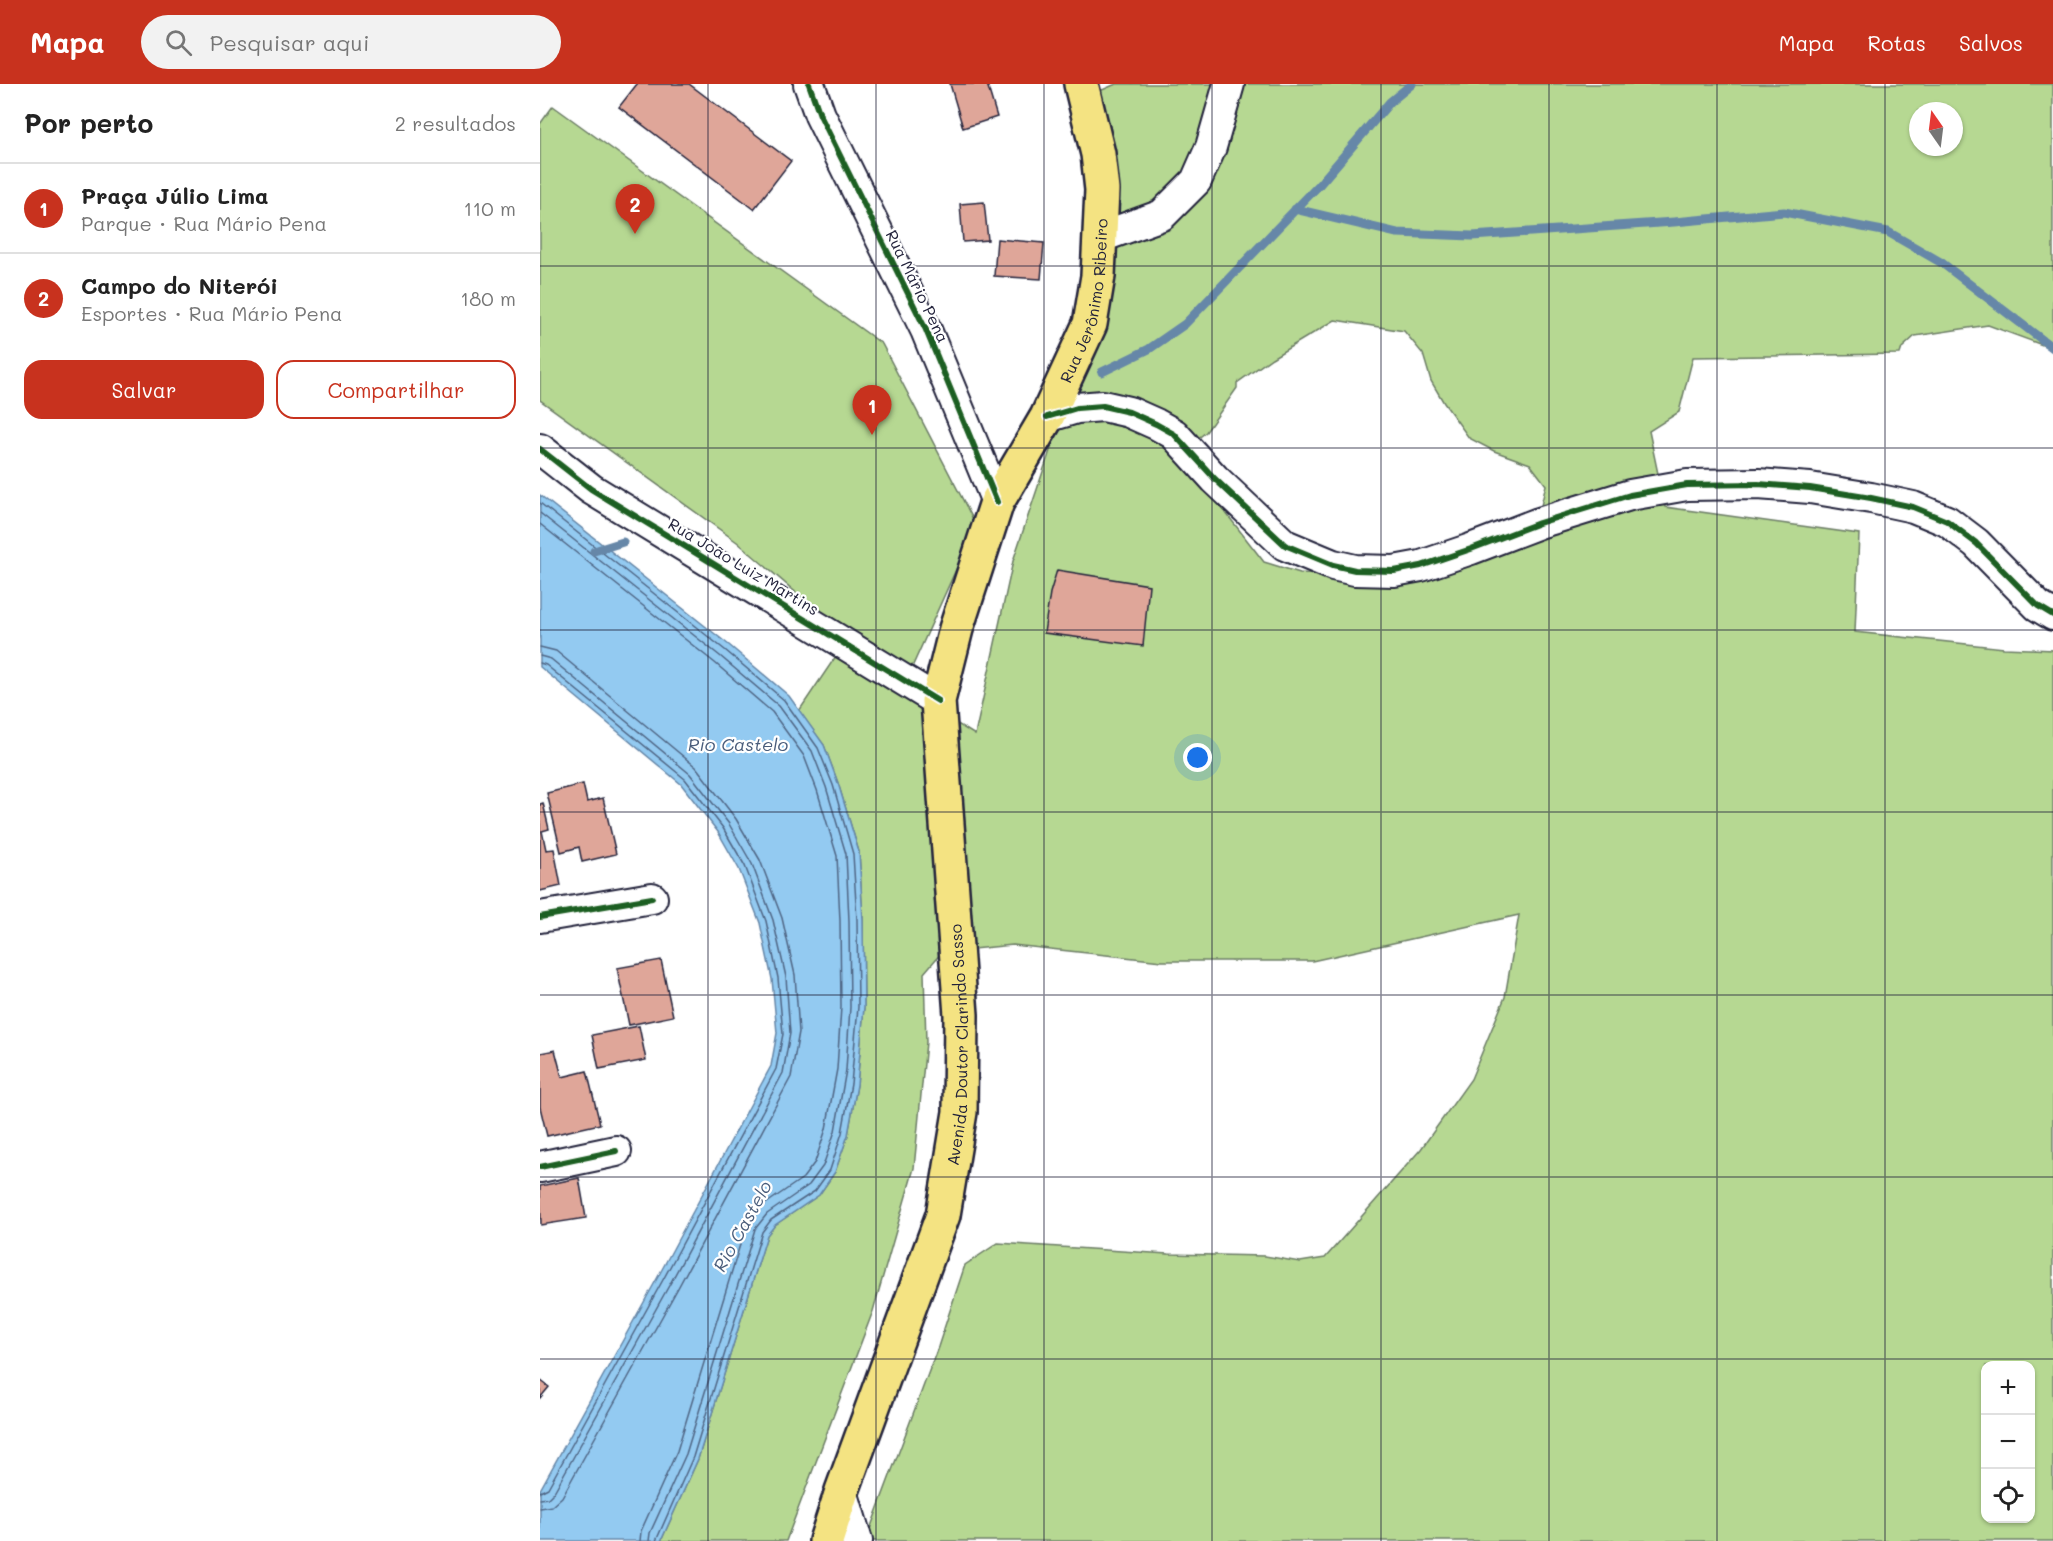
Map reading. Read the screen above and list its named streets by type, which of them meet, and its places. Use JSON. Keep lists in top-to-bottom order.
{
  "streets": {
    "main road": ["Rua Jerônimo Ribeiro", "Avenida Doutor Clarindo Sasso"],
    "street": ["Rua Mário Pena", "Rua João Luiz Martins"]
  },
  "crossings": [
    ["Rua Mário Pena", "Rua Jerônimo Ribeiro"],
    ["Rua Mário Pena", "Avenida Doutor Clarindo Sasso"],
    ["Rua Jerônimo Ribeiro", "Avenida Doutor Clarindo Sasso"],
    ["Rua João Luiz Martins", "Avenida Doutor Clarindo Sasso"]
  ],
  "water": ["Rio Castelo"],
  "north": "top",
  "page": {
    "header": "Mapa",
    "search": "Pesquisar aqui",
    "nav": ["Mapa", "Rotas", "Salvos"],
    "heading": ["Por perto", "2 resultados"],
    "list": [
      {
        "mark": "1",
        "name": "Praça Júlio Lima",
        "note": "Parque · Rua Mário Pena",
        "value": "110 m"
      },
      {
        "mark": "2",
        "name": "Campo do Niterói",
        "note": "Esportes · Rua Mário Pena",
        "value": "180 m"
      }
    ],
    "pins": ["2", "1"],
    "buttons": ["Salvar", "Compartilhar"],
    "map_buttons": ["+", "−"]
  }
}
